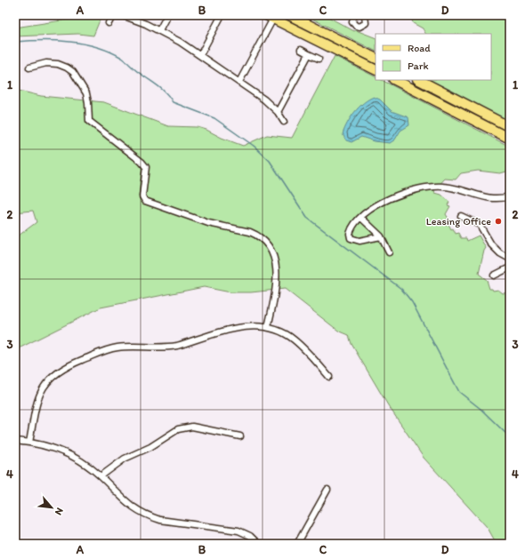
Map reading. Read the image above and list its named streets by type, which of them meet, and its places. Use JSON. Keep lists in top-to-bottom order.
{
  "places": ["Leasing Office"],
  "legend": ["Road", "Park"],
  "north": "bottom right",
  "grid": {
    "columns": [
      "A",
      "B",
      "C",
      "D"
    ],
    "rows": [
      "1",
      "2",
      "3",
      "4"
    ]
  }
}
